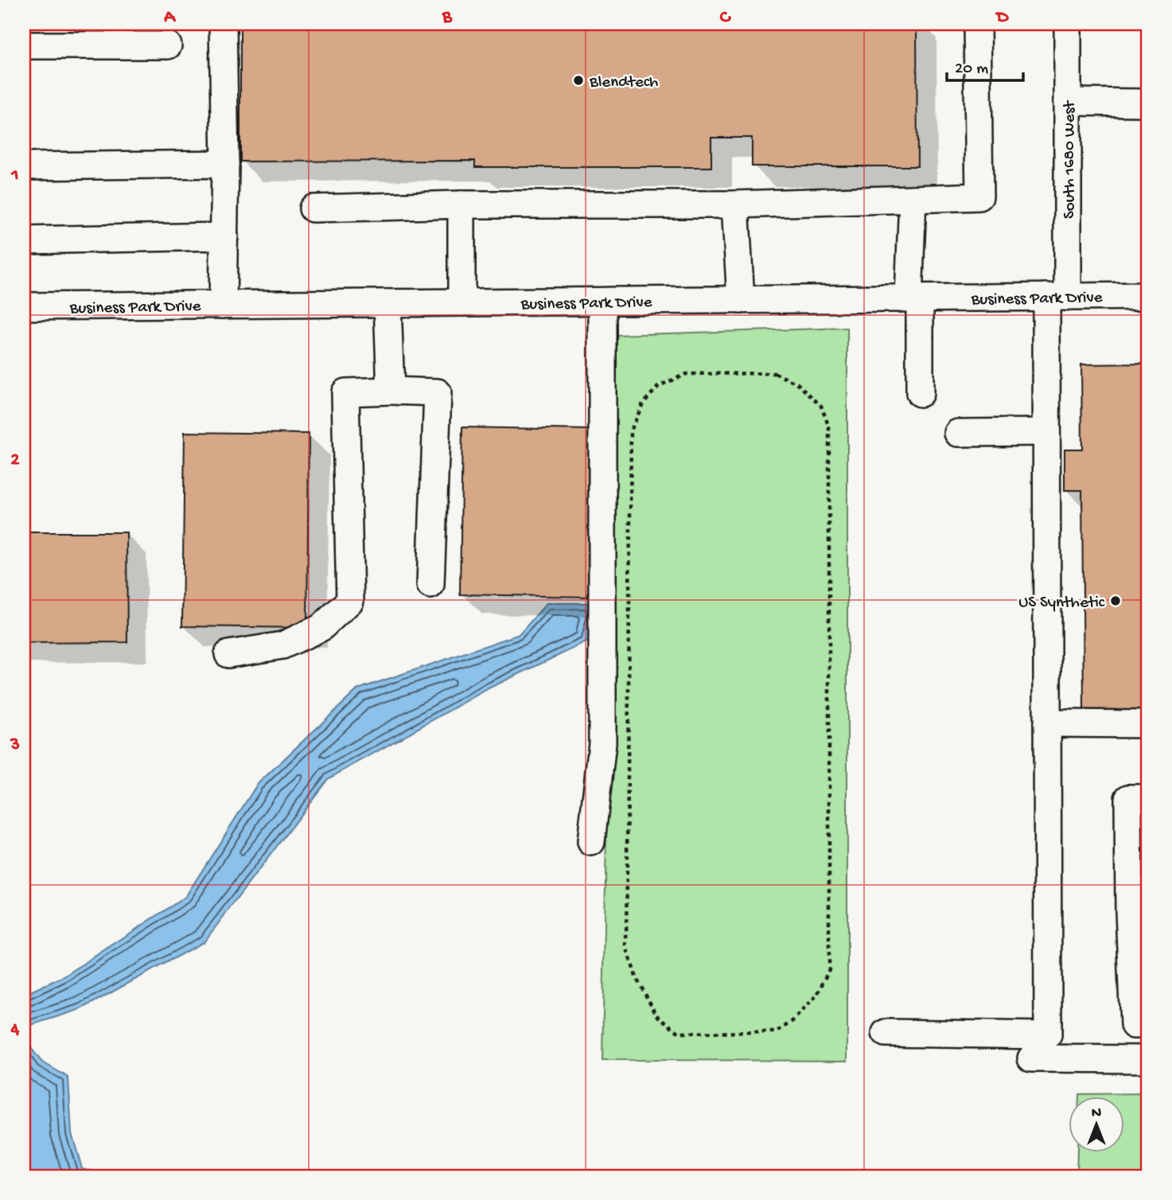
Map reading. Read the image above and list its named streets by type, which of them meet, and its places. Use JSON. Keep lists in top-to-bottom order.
{
  "streets": {
    "street": ["South 1680 West", "Business Park Drive"]
  },
  "crossings": [
    ["South 1680 West", "Business Park Drive"]
  ],
  "places": ["Blendtech", "US Synthetic"],
  "scale_bar": "20 m",
  "north": "top",
  "grid": {
    "columns": [
      "A",
      "B",
      "C",
      "D"
    ],
    "rows": [
      "1",
      "2",
      "3",
      "4"
    ]
  }
}
